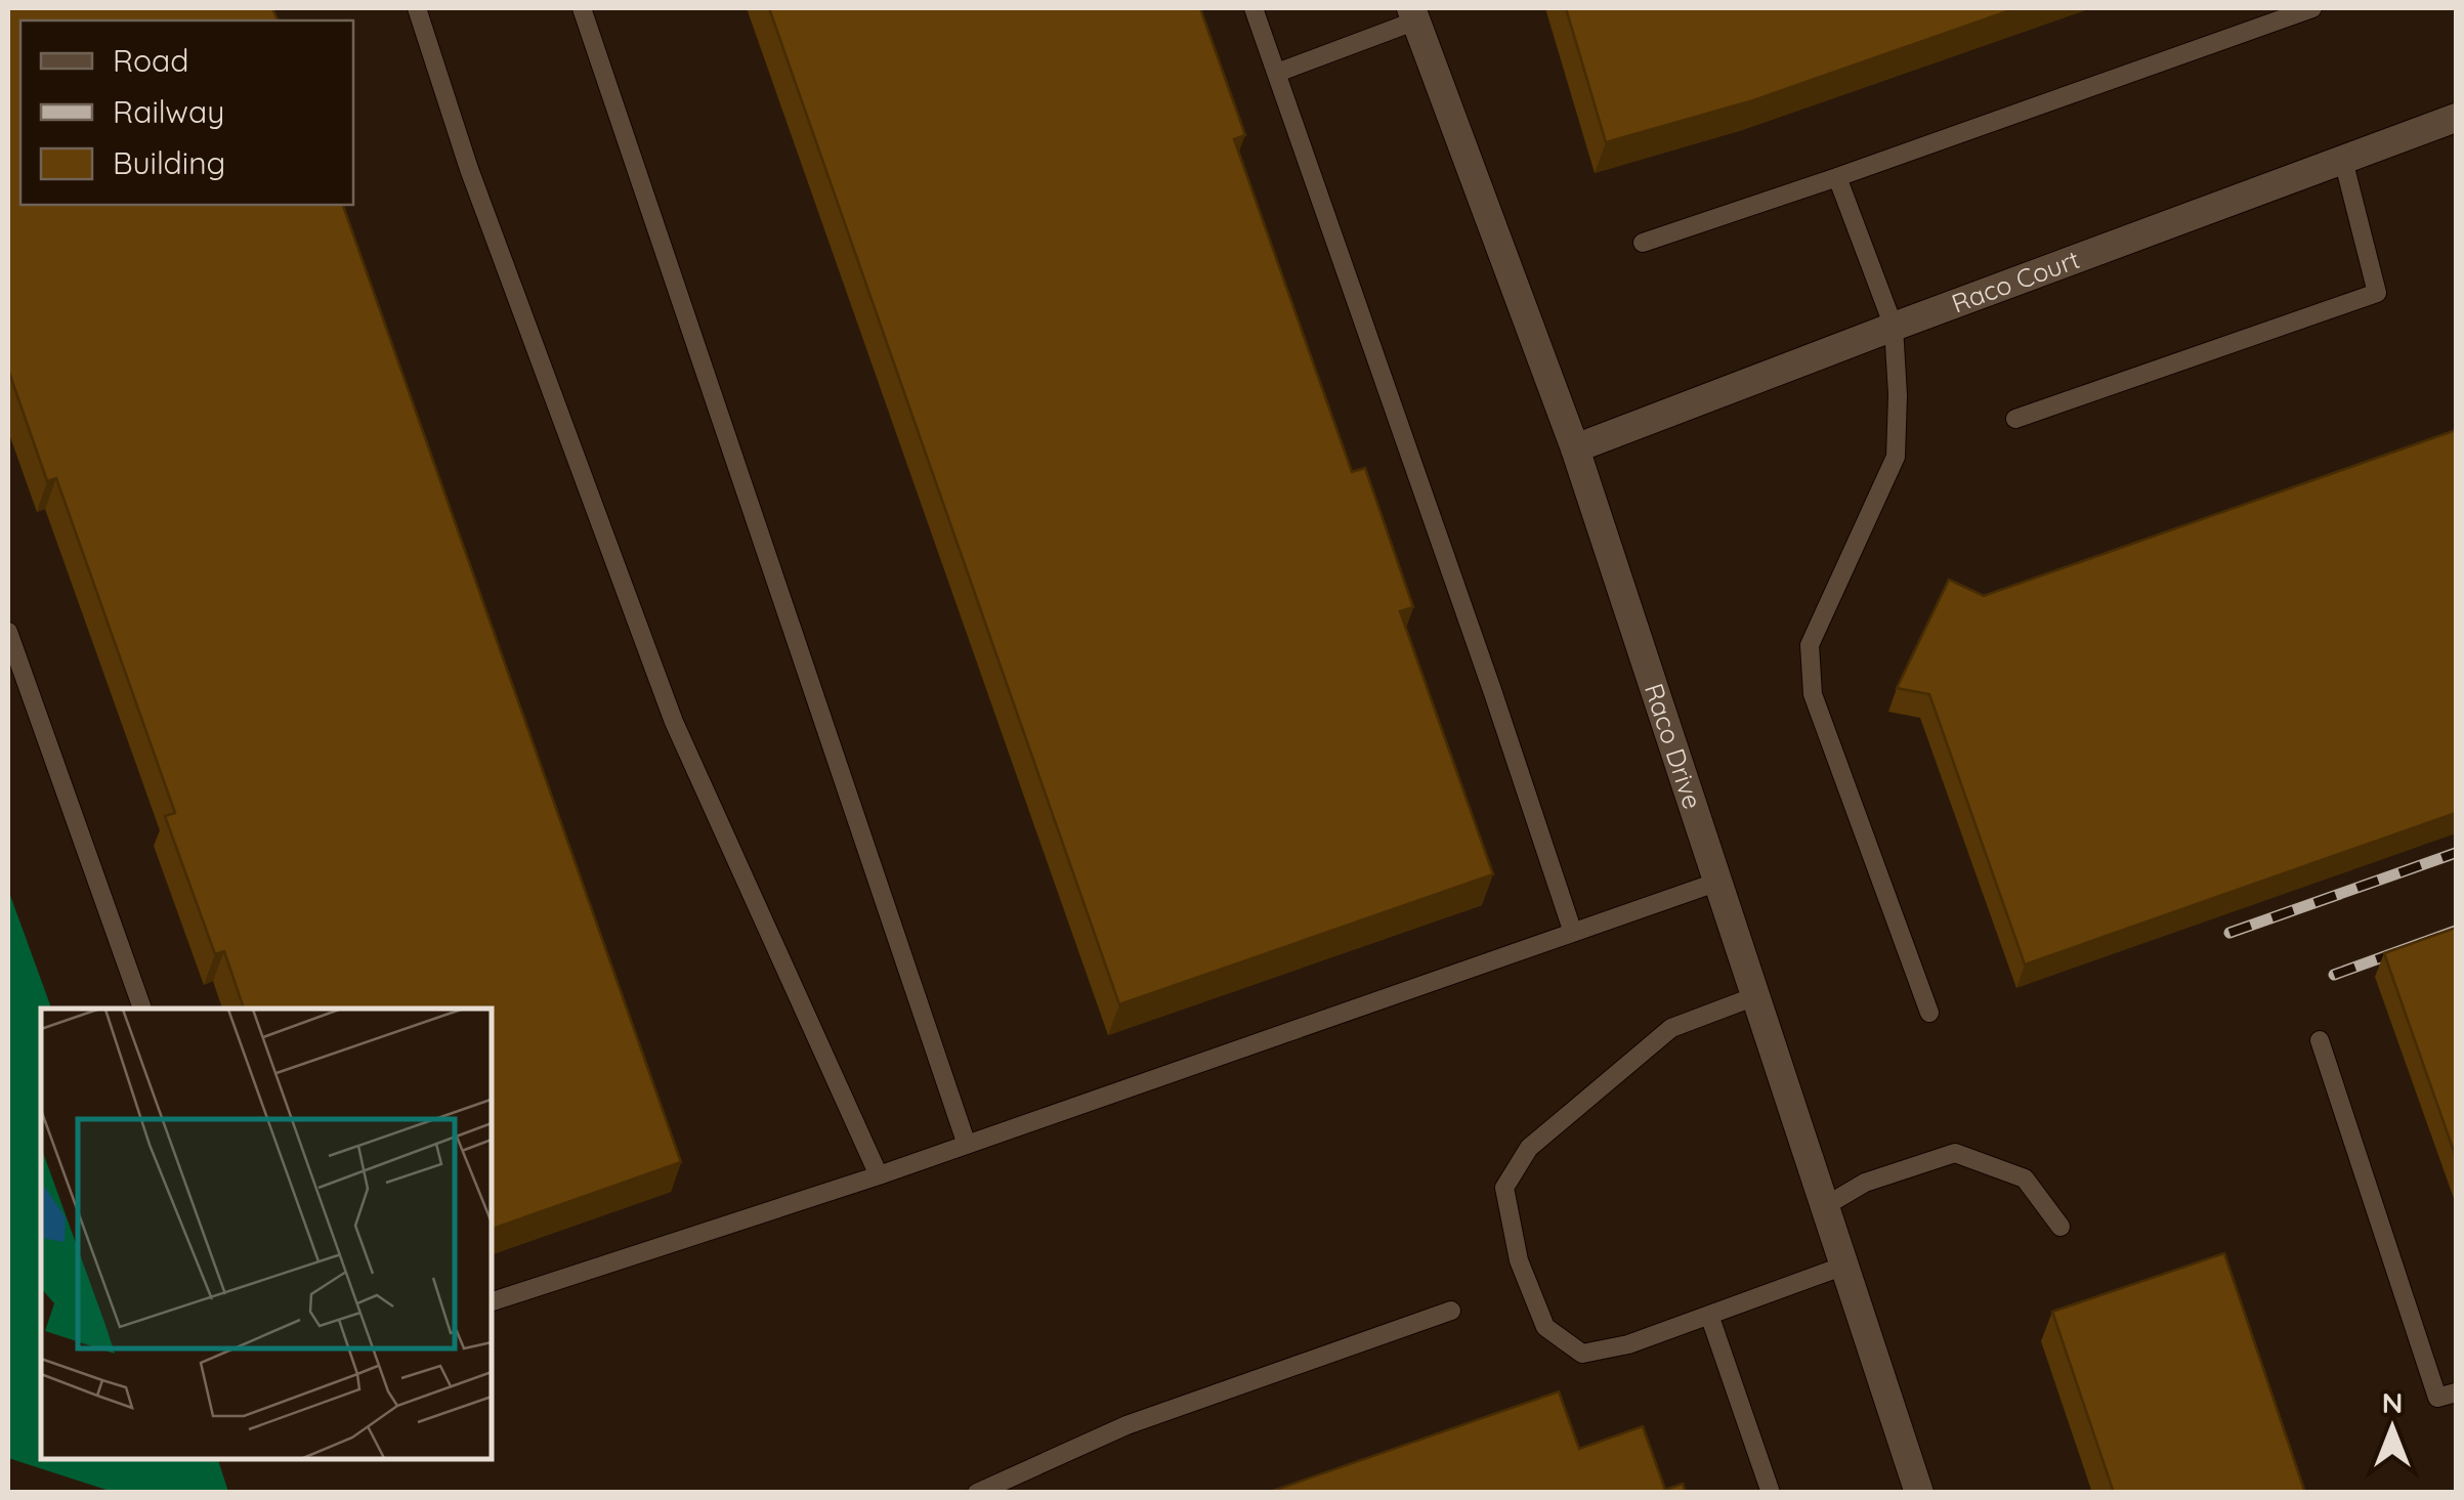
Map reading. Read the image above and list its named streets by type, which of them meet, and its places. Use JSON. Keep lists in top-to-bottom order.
{
  "streets": {
    "street": ["Raco Court", "Raco Drive"]
  },
  "crossings": [
    ["Raco Court", "Raco Drive"]
  ],
  "legend": ["Road", "Railway", "Building"],
  "north": "top"
}
